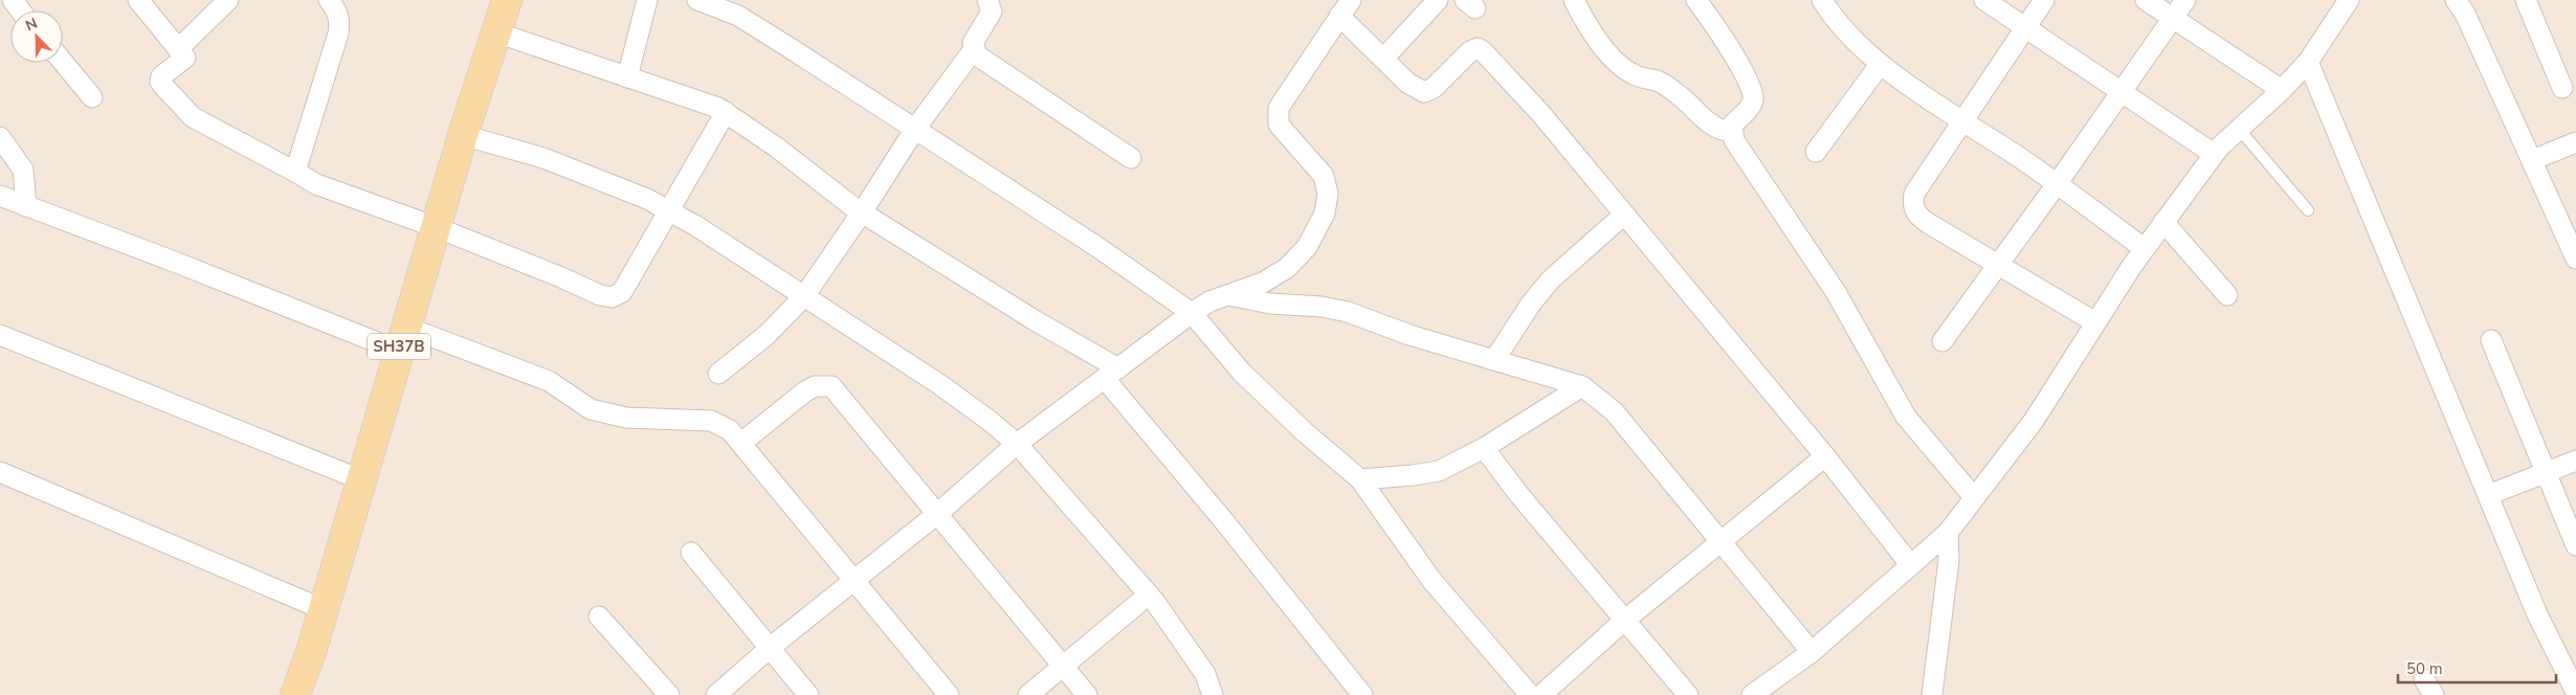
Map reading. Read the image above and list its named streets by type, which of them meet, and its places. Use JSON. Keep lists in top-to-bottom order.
{
  "streets": {
    "main road": ["SH37B"]
  },
  "scale_bar": "50 m",
  "north": "top left"
}
